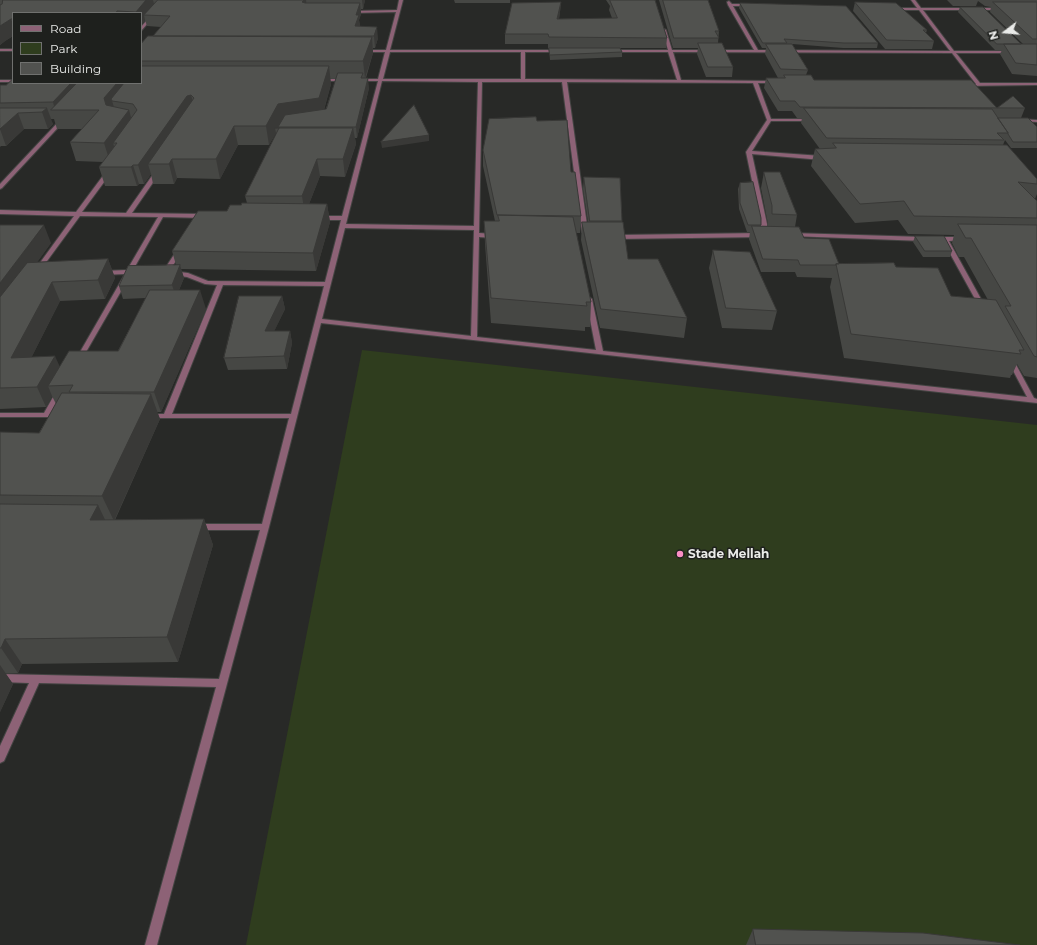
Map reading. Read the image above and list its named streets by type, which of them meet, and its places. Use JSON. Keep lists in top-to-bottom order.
{
  "places": ["Stade Mellah"],
  "legend": ["Road", "Park", "Building"],
  "north": "left"
}
